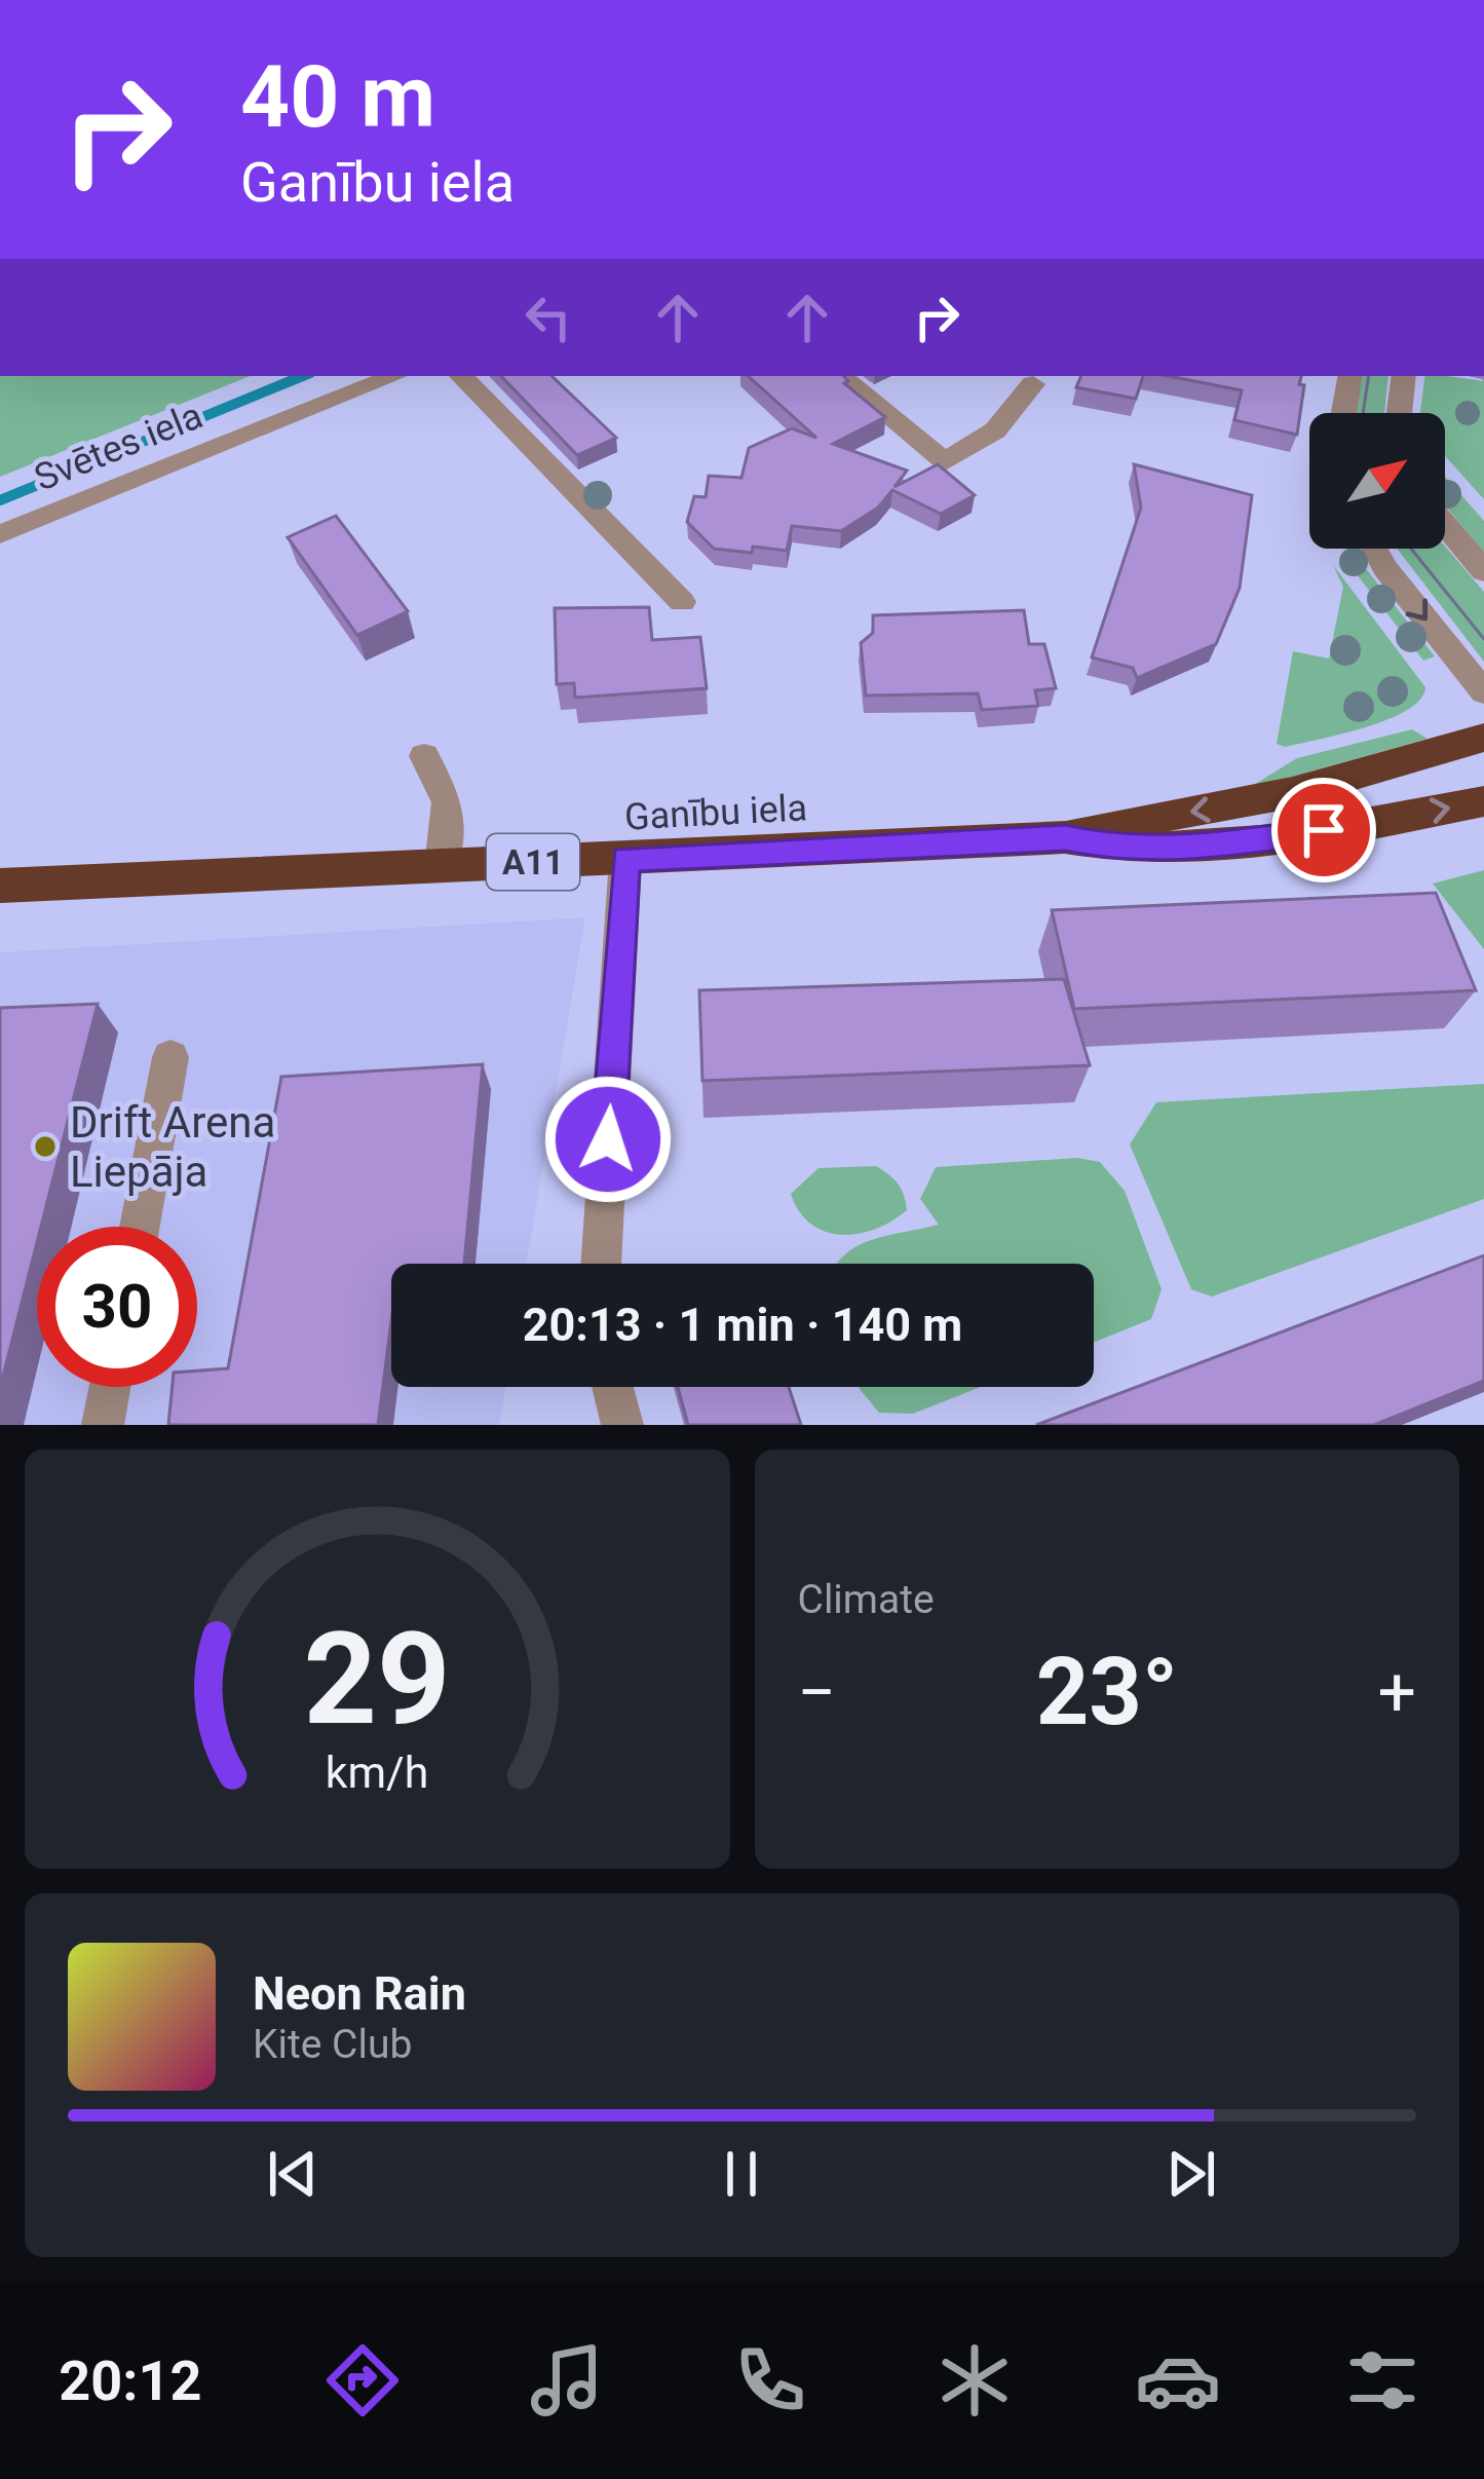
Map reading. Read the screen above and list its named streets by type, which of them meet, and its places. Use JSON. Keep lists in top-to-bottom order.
{
  "streets": {
    "highway": ["Ganību iela", "A11"],
    "street": ["Svētes iela"]
  },
  "places": ["Drift Arena Liepāja"],
  "north": "top right",
  "page": {
    "turn": ["40 m", "Ganību iela"],
    "limit": "30",
    "trip": "20:13 · 1 min · 140 m",
    "tile": "Climate",
    "heat": ["−", "23°", "+"],
    "song": ["Neon Rain", "Kite Club"],
    "tabs": "20:12",
    "gauge": ["29", "km/h"]
  }
}
